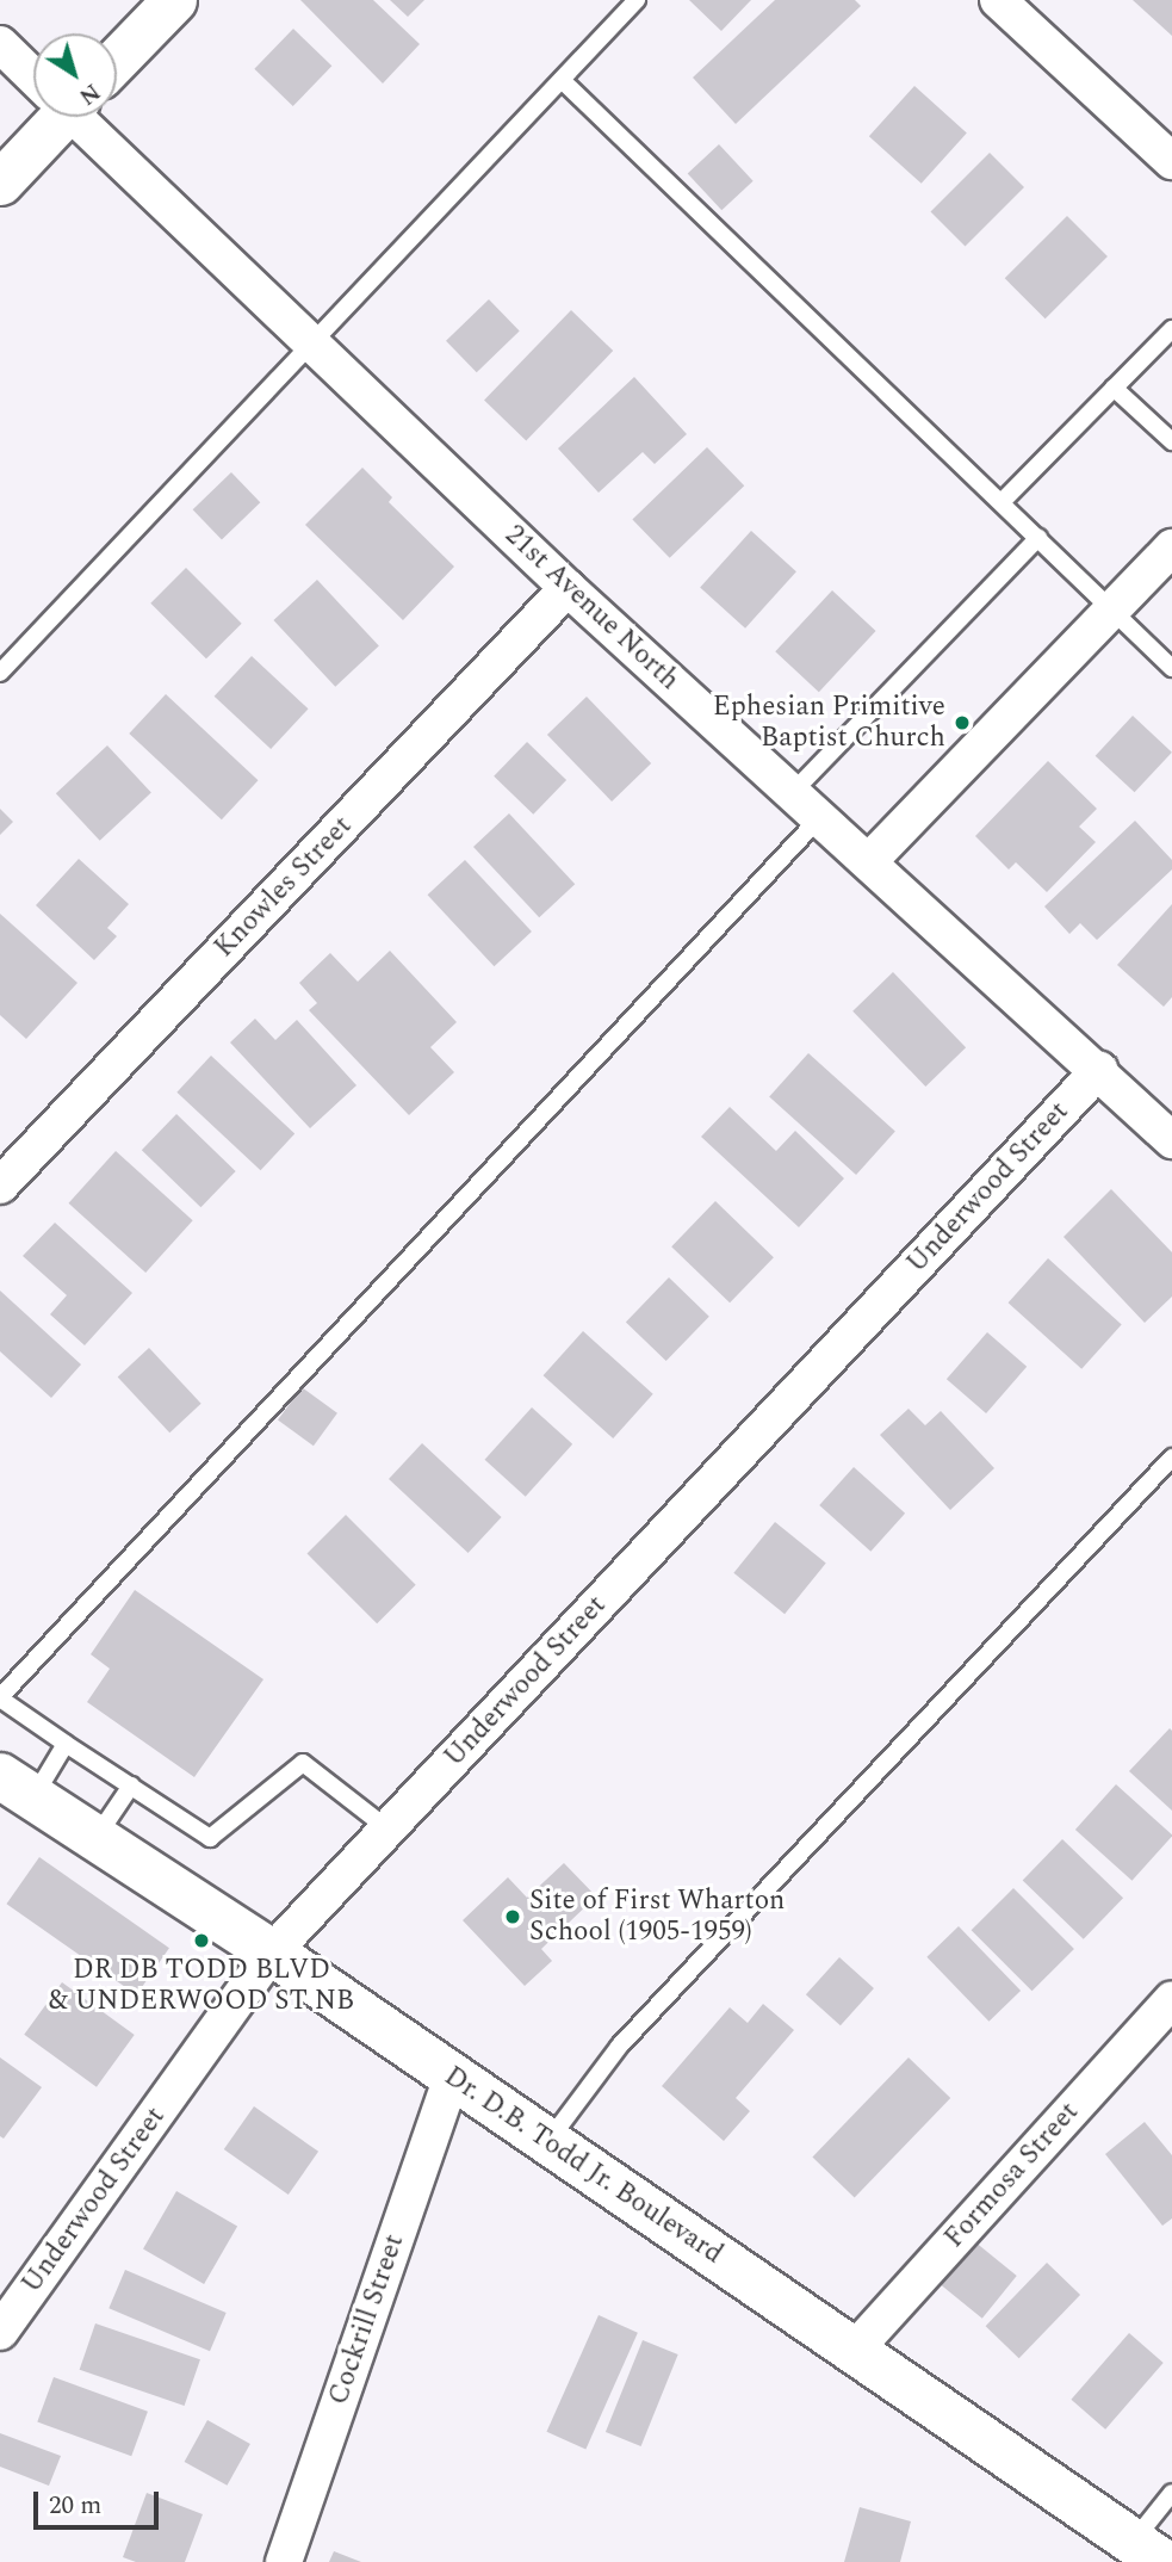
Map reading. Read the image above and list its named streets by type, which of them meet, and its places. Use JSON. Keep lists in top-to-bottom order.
{
  "streets": {
    "main road": ["Dr. D.B. Todd Jr. Boulevard"],
    "street": [
      "21st Avenue North",
      "Knowles Street",
      "Underwood Street",
      "Formosa Street",
      "Cockrill Street"
    ]
  },
  "crossings": [
    ["21st Avenue North", "Knowles Street"],
    ["21st Avenue North", "Underwood Street"],
    ["Underwood Street", "Dr. D.B. Todd Jr. Boulevard"],
    ["Dr. D.B. Todd Jr. Boulevard", "Formosa Street"],
    ["Dr. D.B. Todd Jr. Boulevard", "Cockrill Street"]
  ],
  "places": ["Ephesian Primitive Baptist Church", "Site of First Wharton School (1905-1959)", "DR DB TODD BLVD & UNDERWOOD ST NB"],
  "scale_bar": "20 m",
  "north": "bottom right"
}
